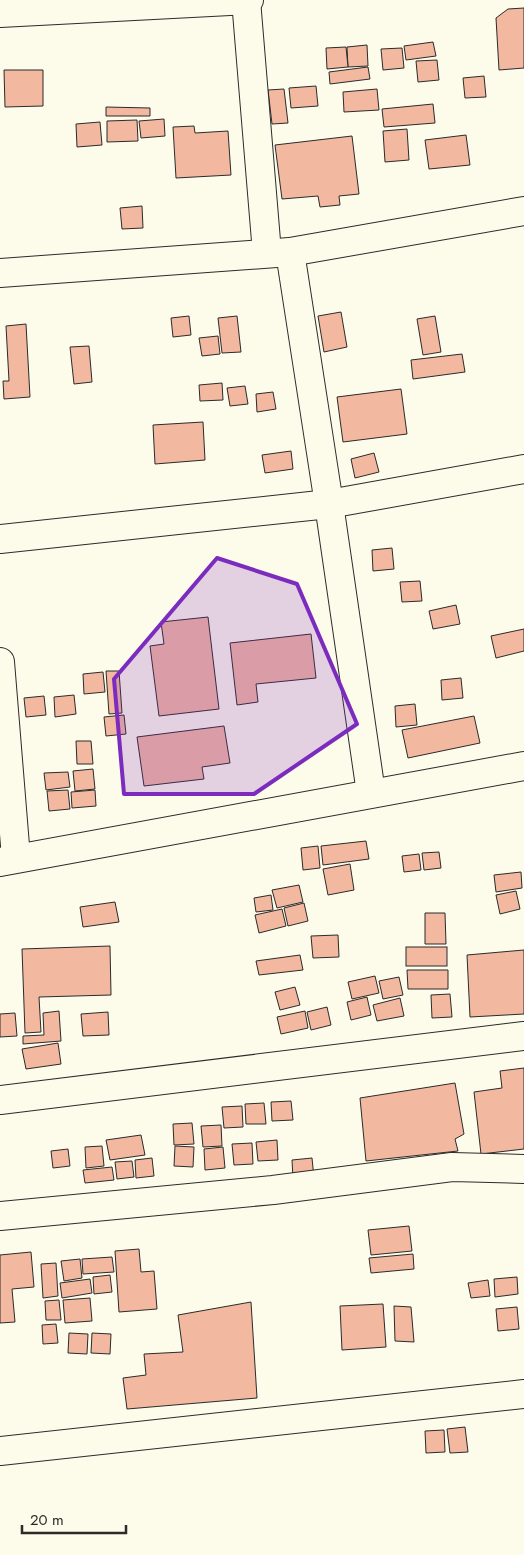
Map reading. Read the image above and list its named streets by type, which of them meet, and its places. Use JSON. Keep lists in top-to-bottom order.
{
  "scale_bar": "20 m"
}
